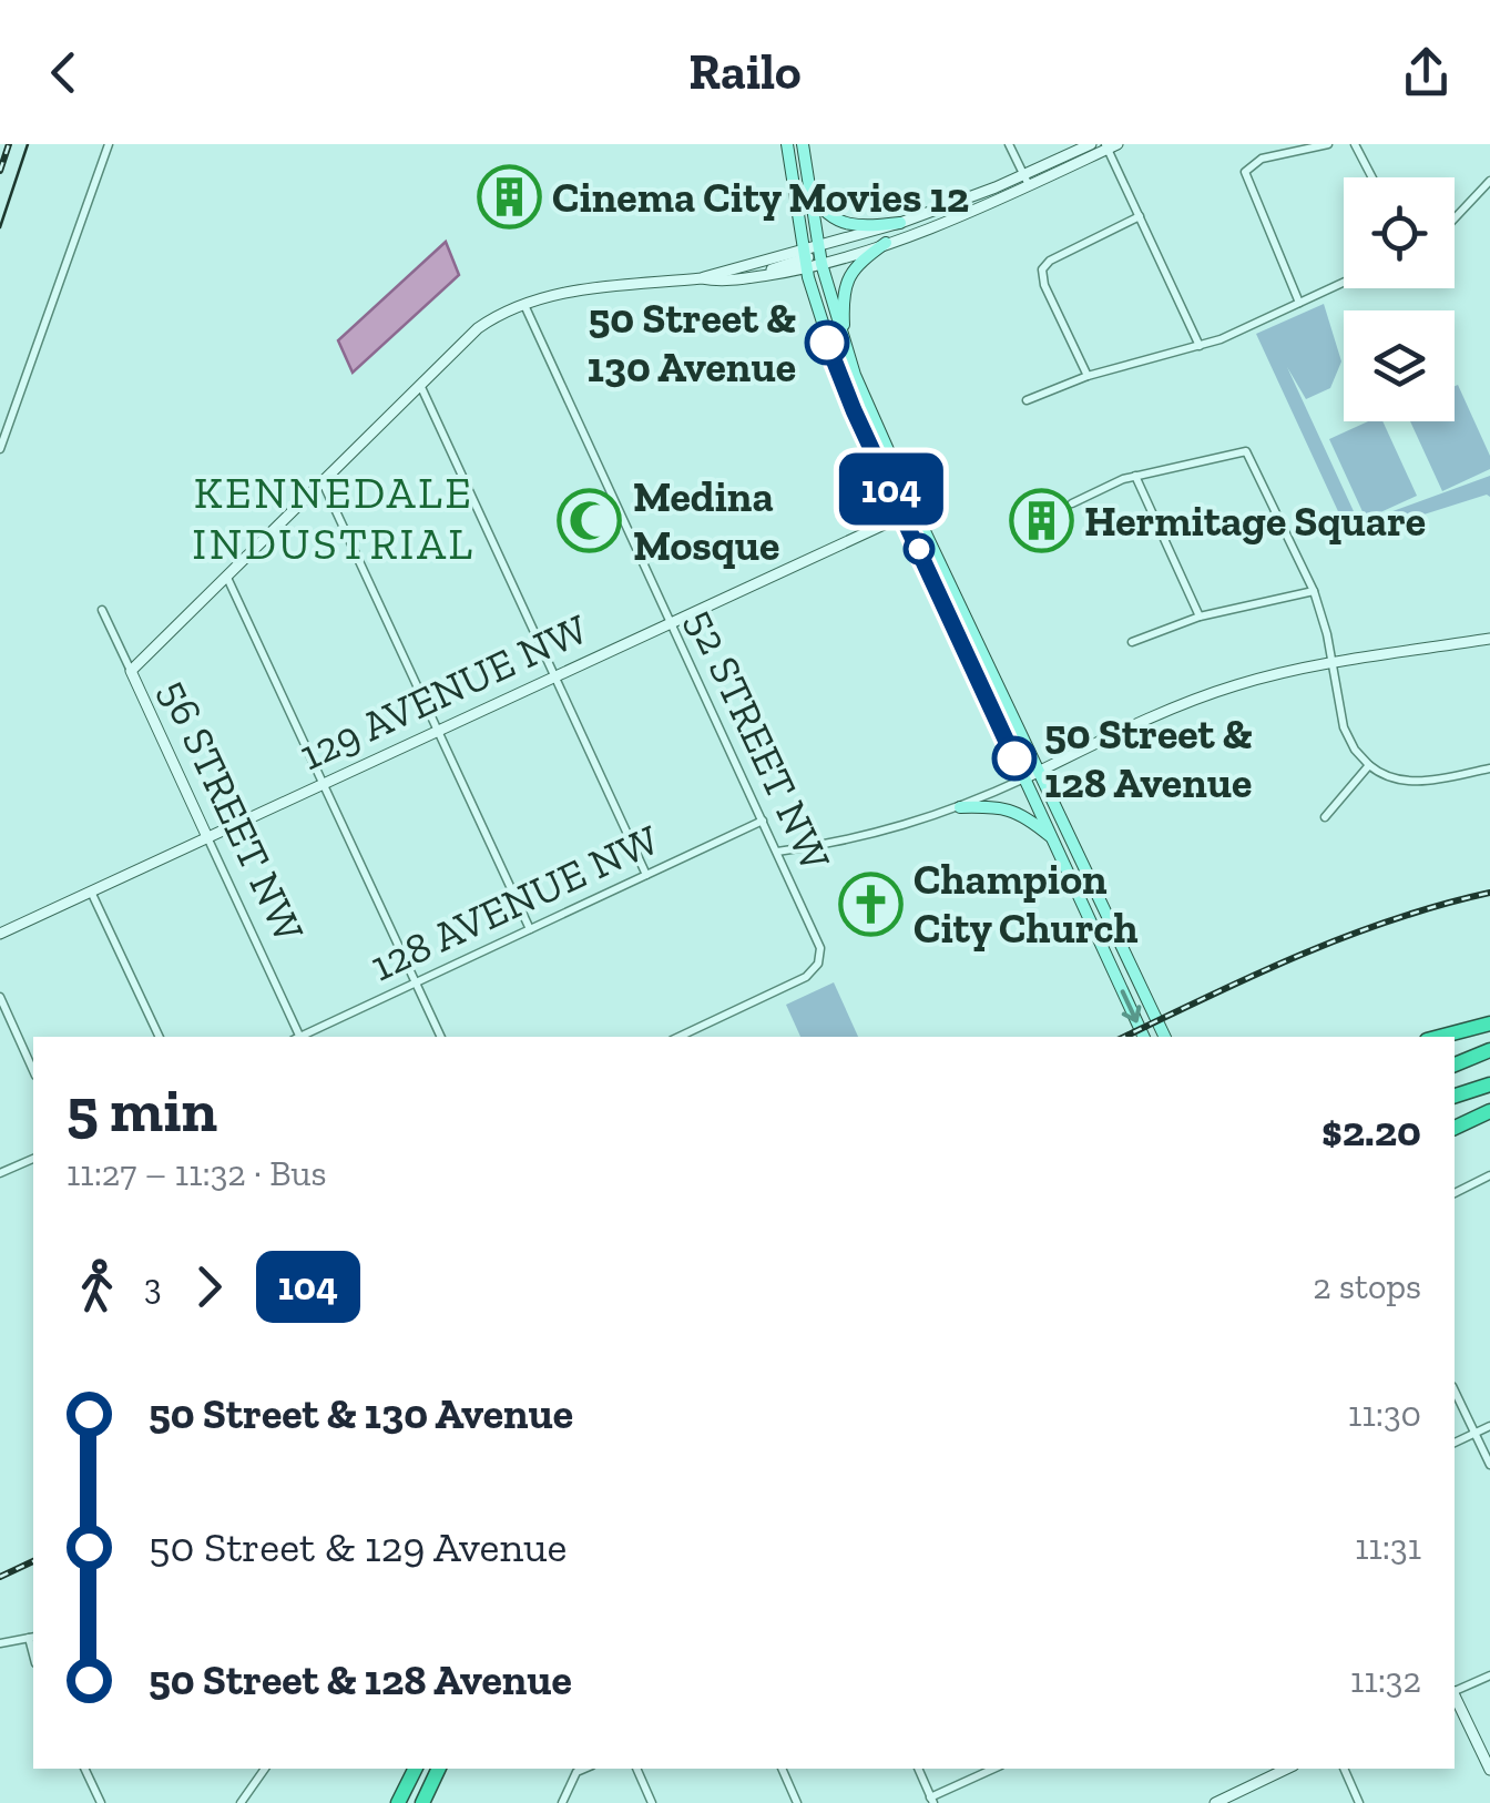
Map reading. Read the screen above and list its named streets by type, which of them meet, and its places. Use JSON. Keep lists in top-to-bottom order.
{
  "streets": {
    "street": [
      "129 AVENUE NW",
      "52 STREET NW",
      "56 STREET NW",
      "128 AVENUE NW"
    ]
  },
  "crossings": [
    ["129 AVENUE NW", "52 STREET NW"],
    ["129 AVENUE NW", "56 STREET NW"],
    ["52 STREET NW", "128 AVENUE NW"]
  ],
  "districts": ["KENNEDALE INDUSTRIAL"],
  "places": {
    "building": ["Cinema City Movies 12", "Hermitage Square"],
    "other": ["50 Street & 130 Avenue", "50 Street & 128 Avenue"],
    "mosque": ["Medina Mosque"],
    "church": ["Champion City Church"]
  },
  "lines": ["bus line 104"],
  "page": {
    "header": "Railo",
    "on_map": "104",
    "heading": ["5 min", "11:27 – 11:32 · Bus", "$2.20"],
    "legs": ["3", "104", "2 stops"],
    "list": [
      {
        "name": "50 Street & 130 Avenue",
        "value": "11:30"
      },
      {
        "name": "50 Street & 129 Avenue",
        "value": "11:31"
      },
      {
        "name": "50 Street & 128 Avenue",
        "value": "11:32"
      }
    ]
  }
}
